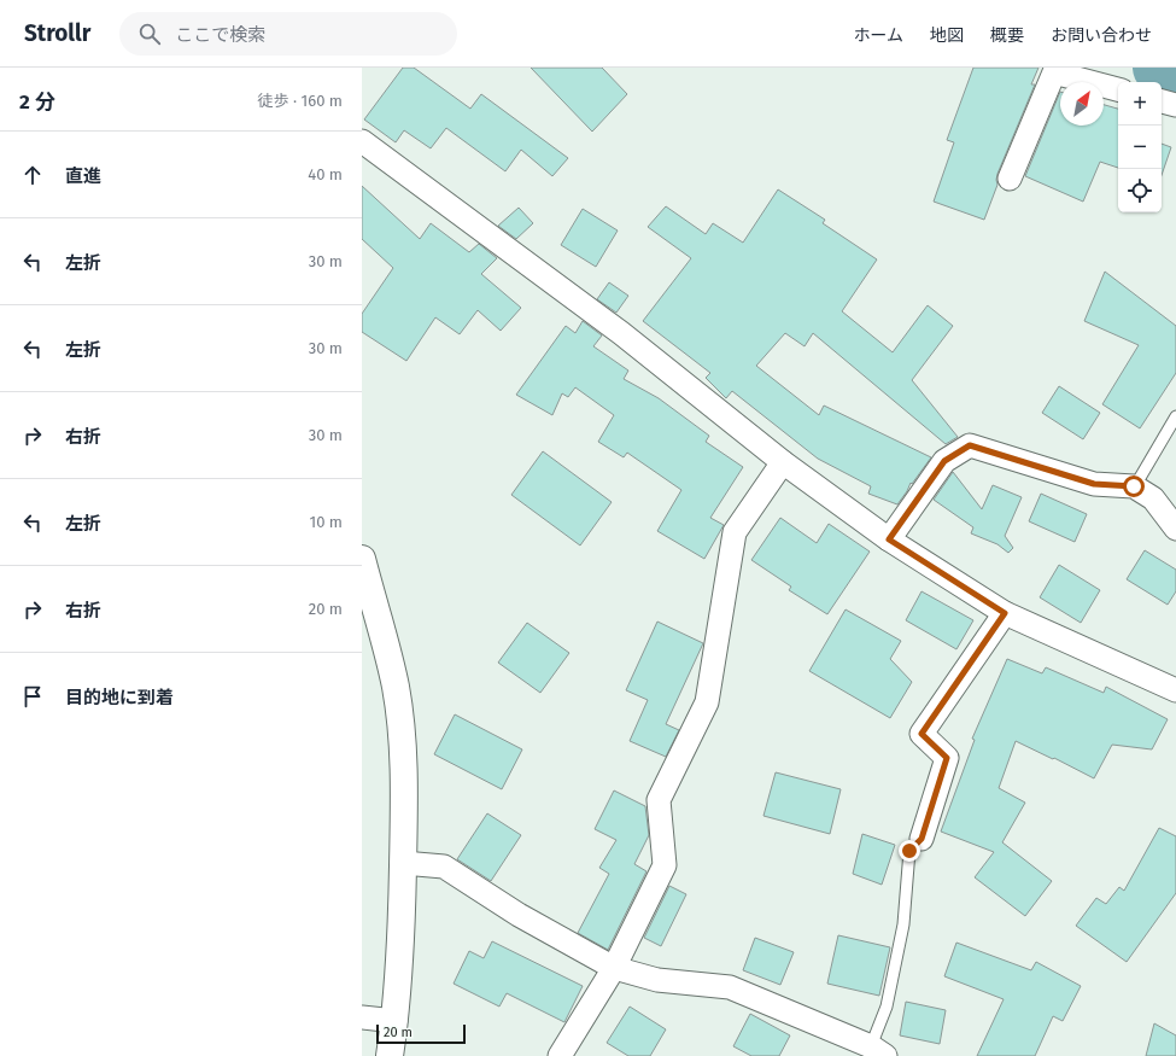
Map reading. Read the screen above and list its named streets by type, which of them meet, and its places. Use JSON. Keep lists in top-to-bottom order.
{
  "scale_bar": "20 m",
  "north": "top right",
  "page": {
    "header": "Strollr",
    "search": "ここで検索",
    "nav": [
      "ホーム",
      "地図",
      "概要",
      "お問い合わせ"
    ],
    "heading": ["2 分", "徒歩 · 160 m"],
    "map_buttons": ["+", "−"],
    "list": [
      ["直進", "40 m"],
      ["左折", "30 m"],
      ["左折", "30 m"],
      ["右折", "30 m"],
      ["左折", "10 m"],
      ["右折", "20 m"],
      "目的地に到着"
    ],
    "scale": "20 m"
  }
}
